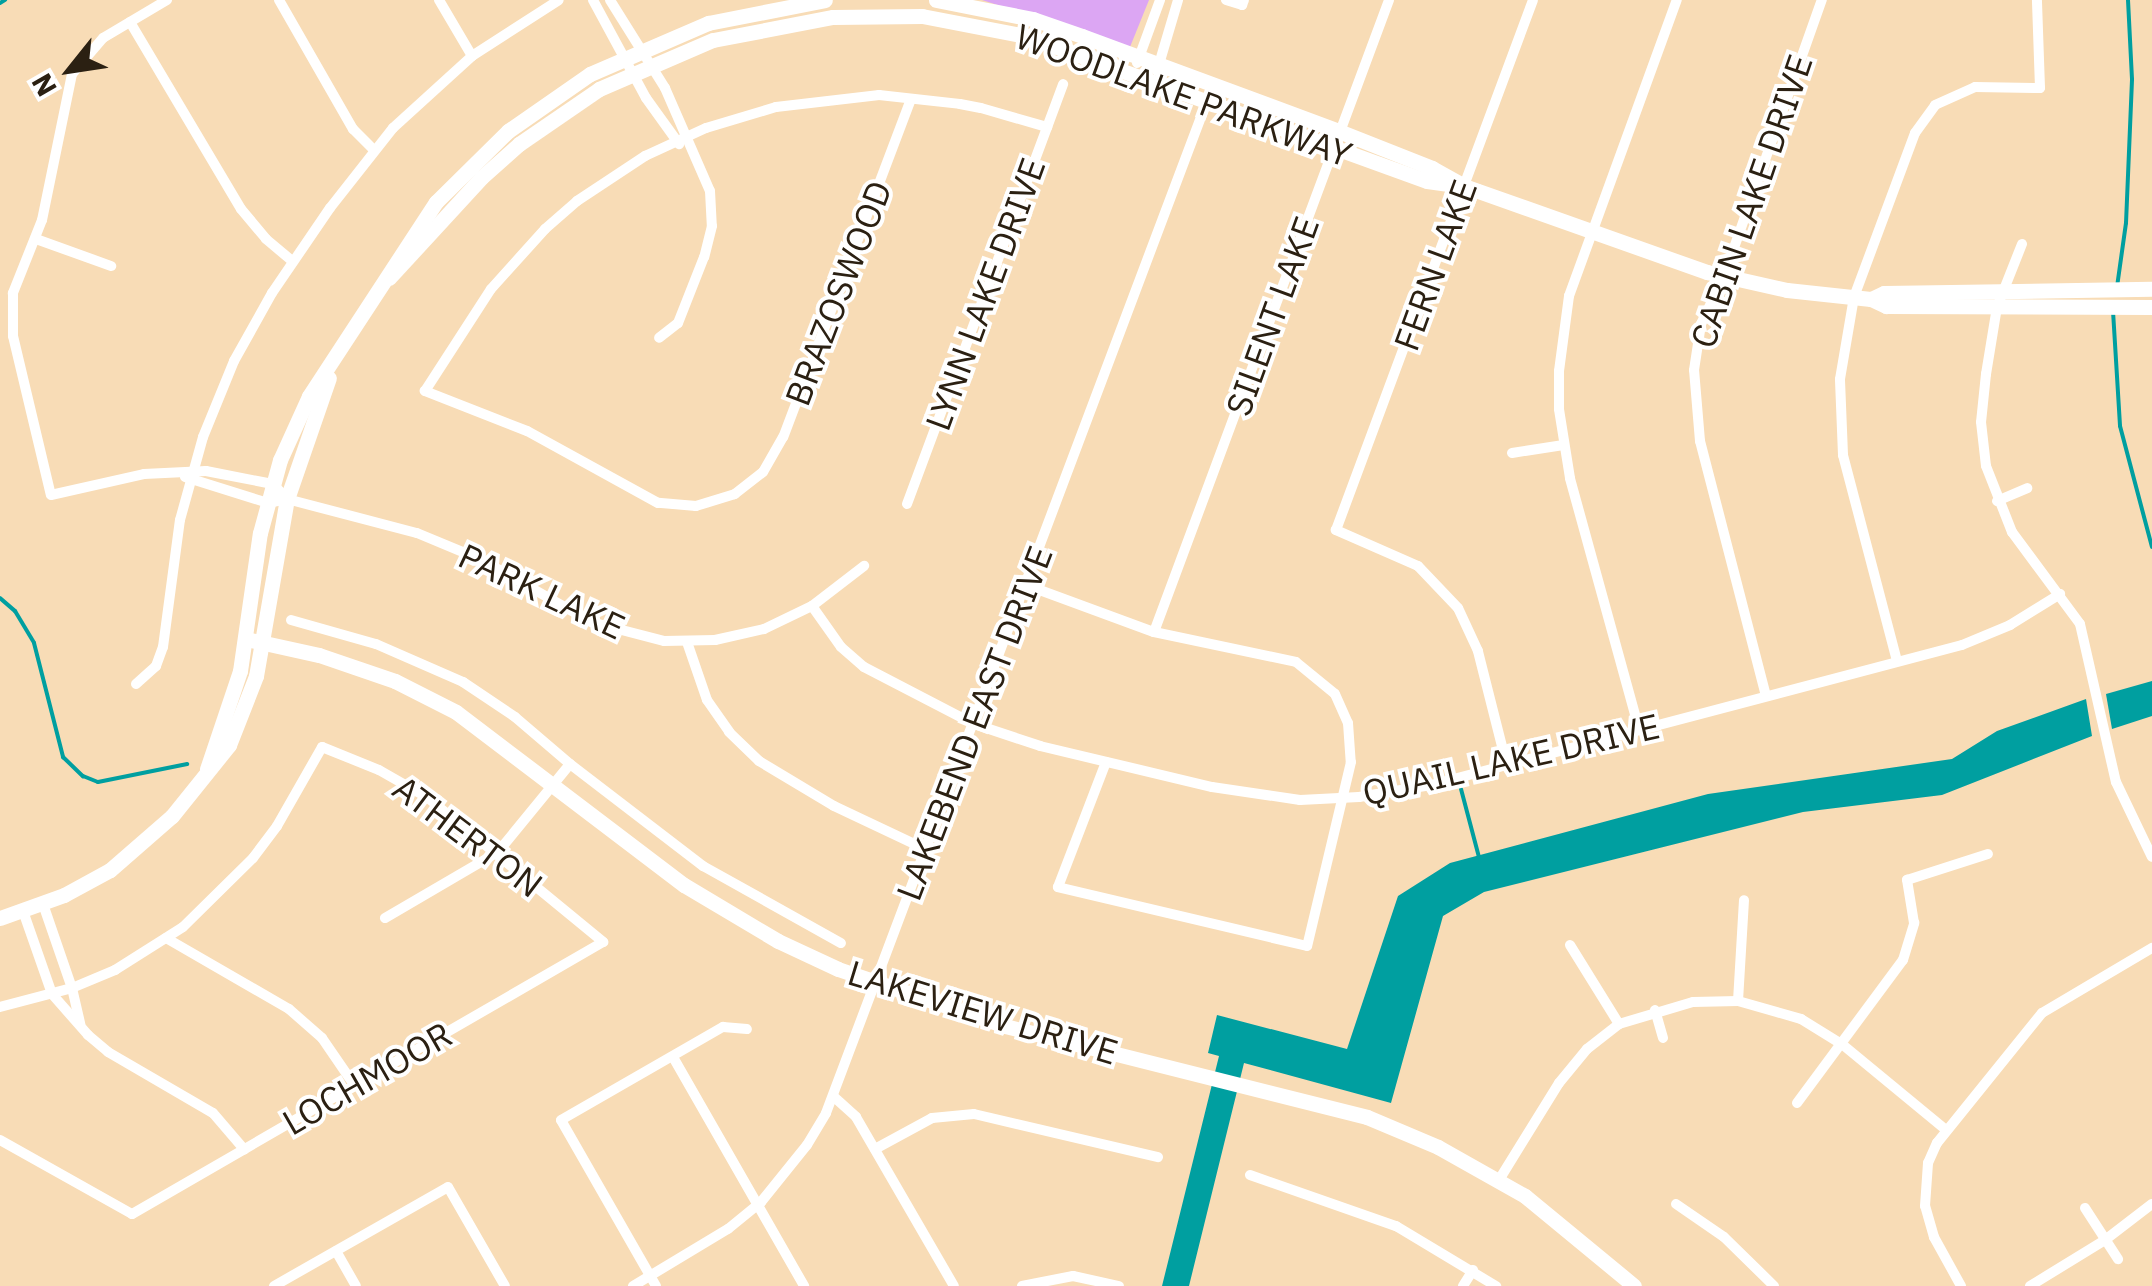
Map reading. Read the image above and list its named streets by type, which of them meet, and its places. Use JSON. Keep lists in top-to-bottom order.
{
  "streets": {
    "street": [
      "WOODLAKE PARKWAY",
      "CABIN LAKE DRIVE",
      "FERN LAKE",
      "BRAZOSWOOD",
      "LYNN LAKE DRIVE",
      "SILENT LAKE",
      "PARK LAKE",
      "LAKEBEND EAST DRIVE",
      "QUAIL LAKE DRIVE",
      "ATHERTON",
      "LAKEVIEW DRIVE",
      "LOCHMOOR"
    ]
  },
  "crossings": [
    ["WOODLAKE PARKWAY", "CABIN LAKE DRIVE"],
    ["WOODLAKE PARKWAY", "FERN LAKE"],
    ["WOODLAKE PARKWAY", "SILENT LAKE"],
    ["WOODLAKE PARKWAY", "PARK LAKE"],
    ["WOODLAKE PARKWAY", "LAKEBEND EAST DRIVE"],
    ["WOODLAKE PARKWAY", "LAKEVIEW DRIVE"],
    ["CABIN LAKE DRIVE", "QUAIL LAKE DRIVE"],
    ["FERN LAKE", "QUAIL LAKE DRIVE"],
    ["PARK LAKE", "QUAIL LAKE DRIVE"],
    ["LAKEBEND EAST DRIVE", "QUAIL LAKE DRIVE"],
    ["LAKEBEND EAST DRIVE", "LAKEVIEW DRIVE"],
    ["ATHERTON", "LOCHMOOR"]
  ],
  "north": "bottom left"
}
